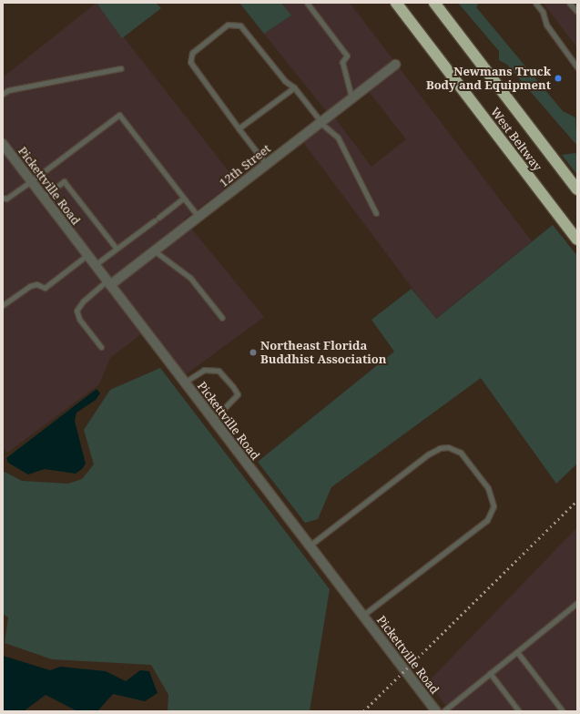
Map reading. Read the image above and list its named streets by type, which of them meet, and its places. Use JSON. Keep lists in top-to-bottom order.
{
  "streets": {
    "highway": ["West Beltway"],
    "street": ["12th Street", "Pickettville Road"]
  },
  "crossings": [
    ["12th Street", "Pickettville Road"]
  ],
  "places": ["Newmans Truck Body and Equipment", "Northeast Florida Buddhist Association"]
}
